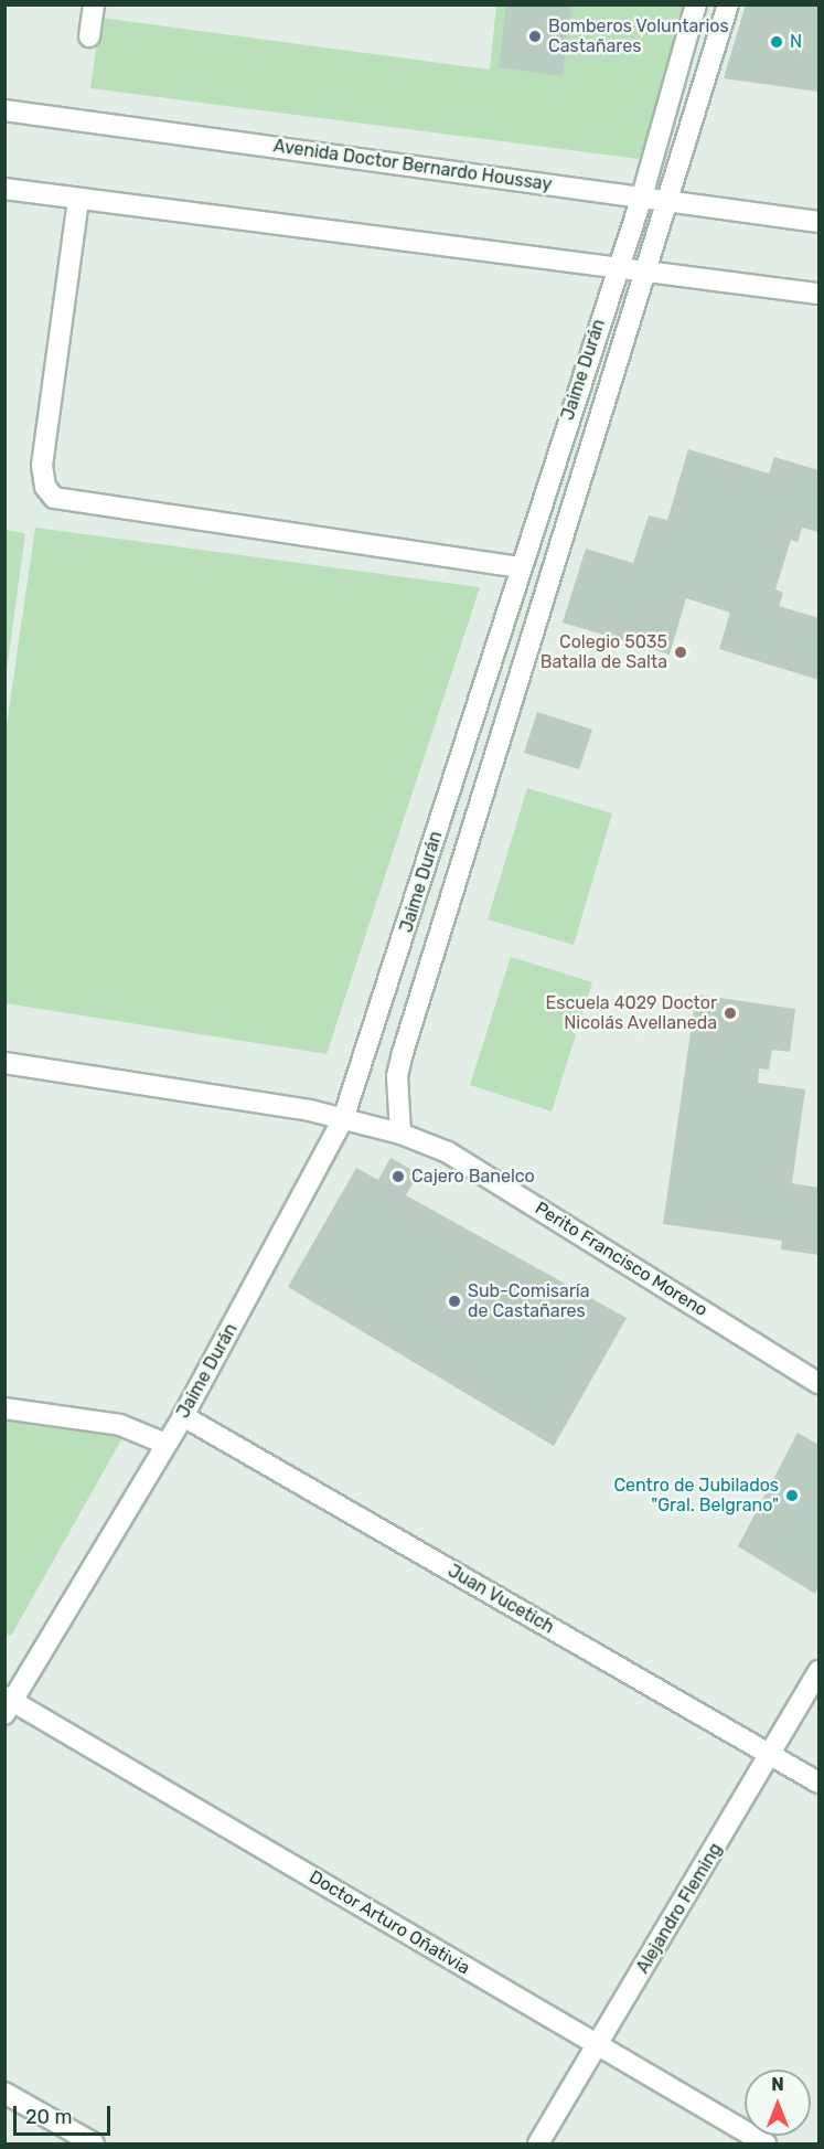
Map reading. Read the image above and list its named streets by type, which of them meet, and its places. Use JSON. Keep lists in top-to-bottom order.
{
  "streets": {
    "street": [
      "Avenida Doctor Bernardo Houssay",
      "Jaime Durán",
      "Perito Francisco Moreno",
      "Juan Vucetich",
      "Alejandro Fleming",
      "Doctor Arturo Oñativia"
    ]
  },
  "crossings": [
    ["Avenida Doctor Bernardo Houssay", "Jaime Durán"],
    ["Jaime Durán", "Perito Francisco Moreno"],
    ["Jaime Durán", "Juan Vucetich"],
    ["Jaime Durán", "Doctor Arturo Oñativia"],
    ["Juan Vucetich", "Alejandro Fleming"],
    ["Alejandro Fleming", "Doctor Arturo Oñativia"]
  ],
  "places": [
    "Bomberos Voluntarios Castañares",
    "N",
    "Colegio 5035 Batalla de Salta",
    "Escuela 4029 Doctor Nicolás Avellaneda",
    "Cajero Banelco",
    "Sub-Comisaría de Castañares",
    "Centro de Jubilados \"Gral. Belgrano\""
  ],
  "scale_bar": "20 m",
  "north": "top"
}
